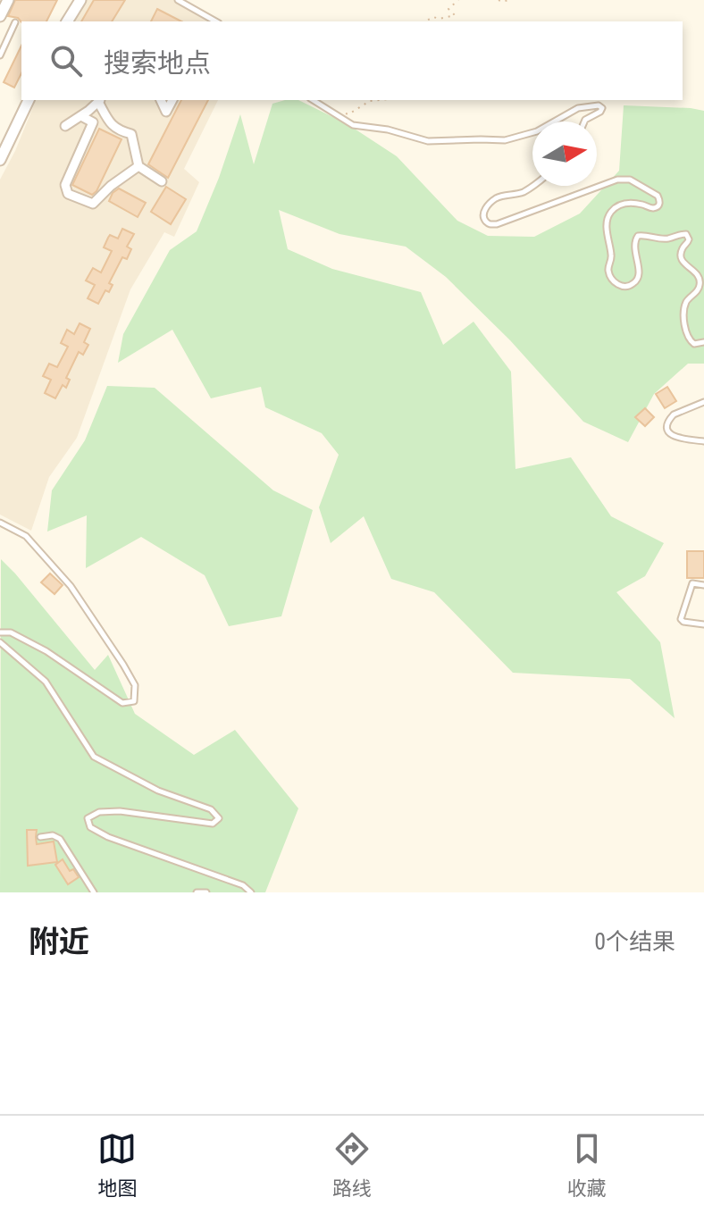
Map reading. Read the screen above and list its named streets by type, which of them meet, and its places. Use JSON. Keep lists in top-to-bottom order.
{
  "north": "right",
  "page": {
    "search": "搜索地点",
    "heading": ["附近", "0个结果"],
    "nav": ["地图", "路线", "收藏"]
  }
}
